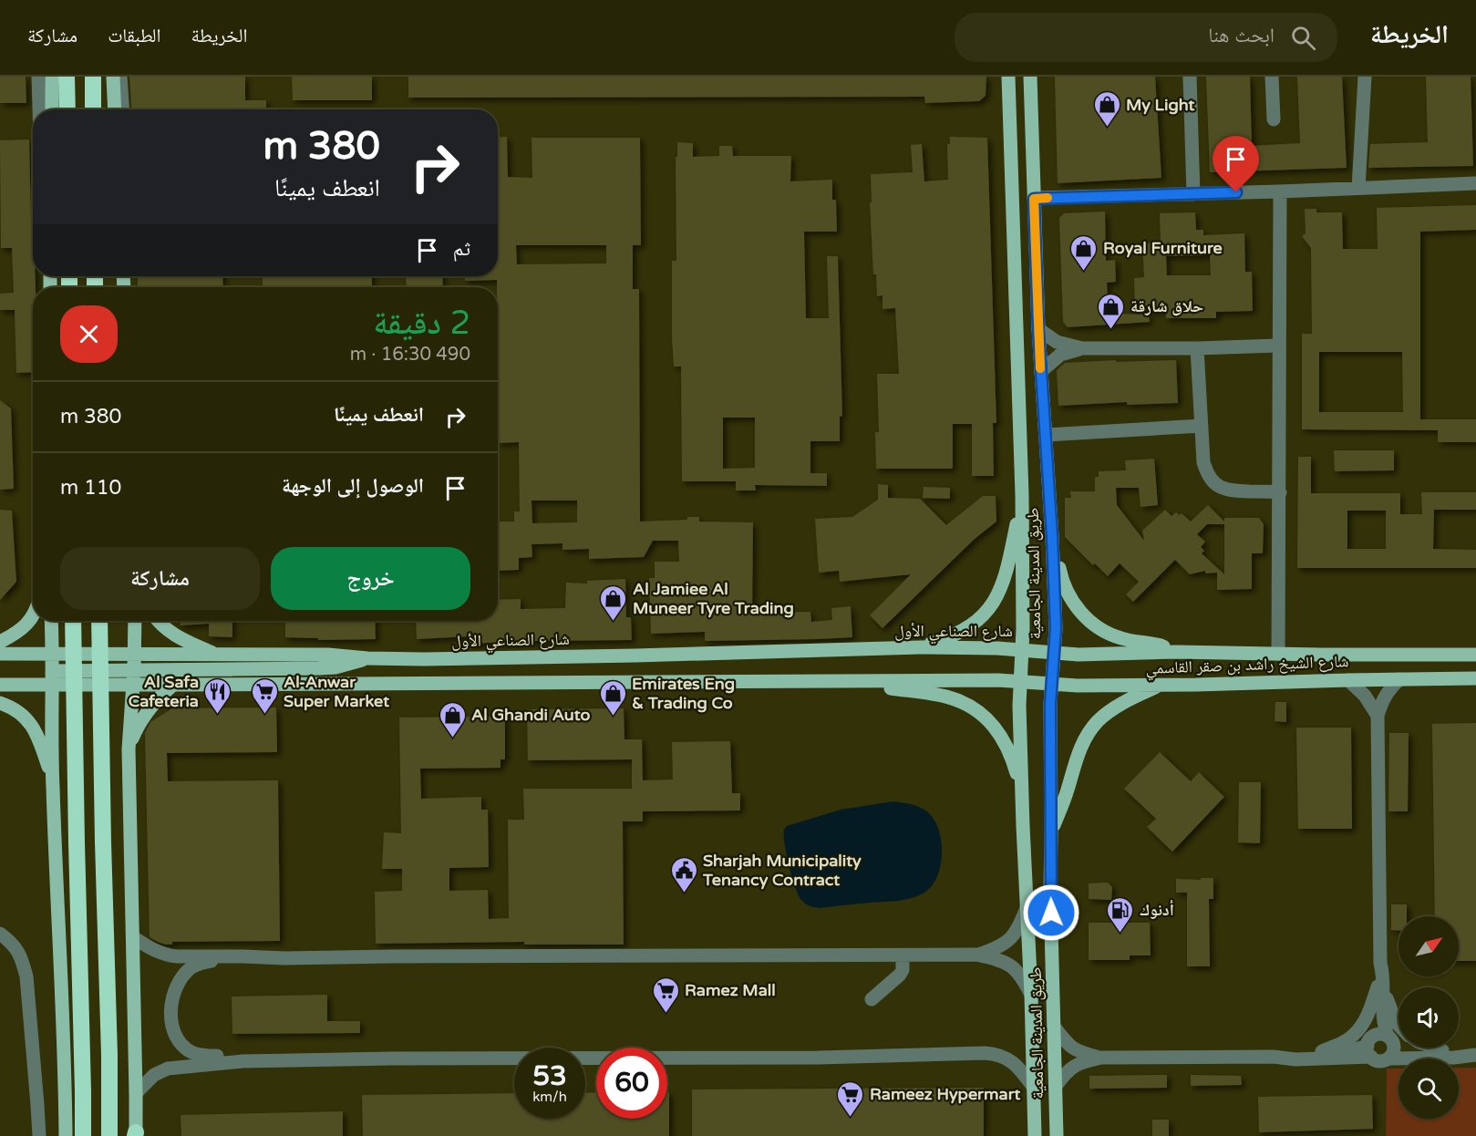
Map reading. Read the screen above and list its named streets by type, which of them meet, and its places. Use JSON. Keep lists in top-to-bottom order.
{
  "streets": {
    "main road": ["طريق المدينة الجامعية", "شارع الصناعي الأول", "شارع الشيخ راشد بن صقر القاسمي"]
  },
  "crossings": [
    ["طريق المدينة الجامعية", "شارع الصناعي الأول"],
    ["طريق المدينة الجامعية", "شارع الشيخ راشد بن صقر القاسمي"],
    ["شارع الصناعي الأول", "شارع الشيخ راشد بن صقر القاسمي"]
  ],
  "places": {
    "shop": [
      "My Light",
      "Royal Furniture",
      "حلاق شارقة",
      "Al Jamiee Al Muneer Tyre Trading",
      "Emirates Eng & Trading Co",
      "Al Ghandi Auto"
    ],
    "restaurant": ["Al Safa Cafeteria"],
    "supermarket": ["Al-Anwar Super Market", "Ramez Mall", "Rameez Hypermart"],
    "public building": ["Sharjah Municipality Tenancy Contract"],
    "fuel station": ["أدنوك"]
  },
  "north": "top right",
  "page": {
    "header": "الخريطة",
    "search": "ابحث هنا",
    "nav": ["الخريطة", "الطبقات", "مشاركة"],
    "turn": ["380 m", "انعطف يمينًا"],
    "then": "ثم",
    "heading": ["2 دقيقة", "490 m · 16:30"],
    "list": [
      {
        "name": "انعطف يمينًا",
        "value": "380 m"
      },
      {
        "name": "الوصول إلى الوجهة",
        "value": "110 m"
      }
    ],
    "buttons": ["خروج", "مشاركة"],
    "speed": "53 km/h",
    "limit": "60"
  }
}
